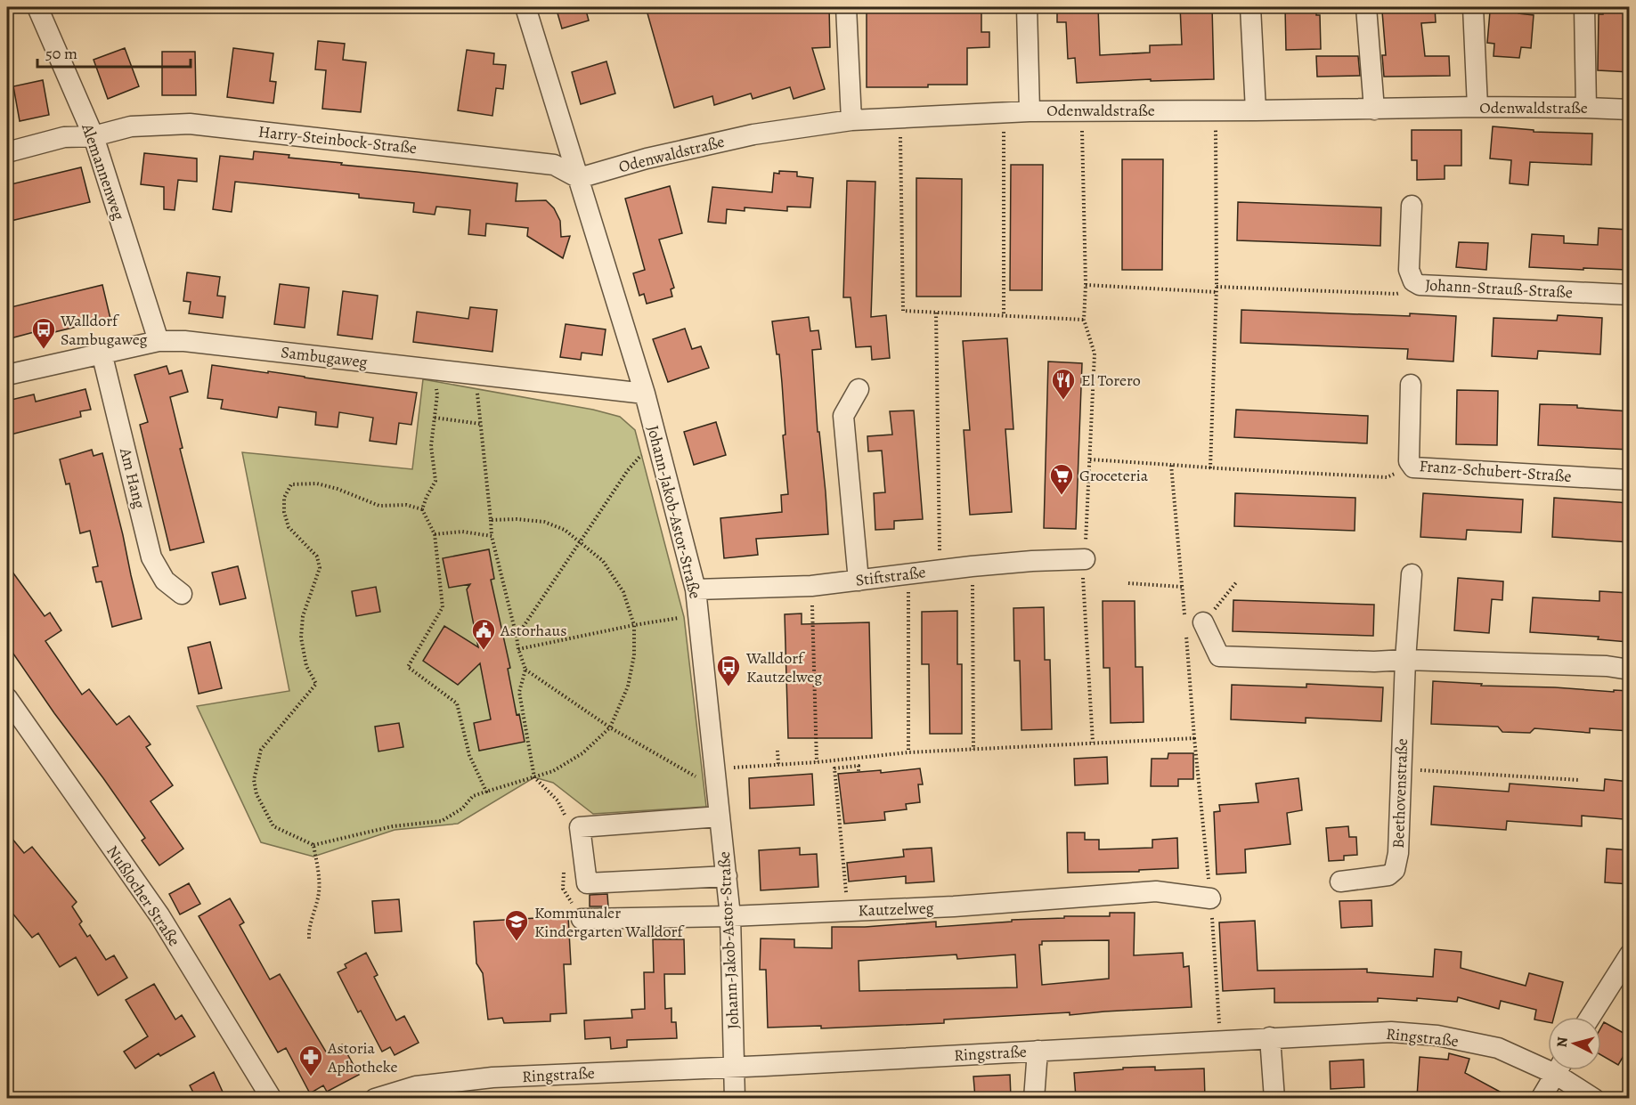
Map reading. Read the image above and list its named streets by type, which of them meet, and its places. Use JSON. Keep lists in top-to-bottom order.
{
  "streets": {
    "street": [
      "Odenwaldstraße",
      "Harry-Steinbock-Straße",
      "Alemannenweg",
      "Johann-Strauß-Straße",
      "Sambugaweg",
      "Franz-Schubert-Straße",
      "Am Hang",
      "Johann-Jakob-Astor-Straße",
      "Stiftstraße",
      "Beethovenstraße",
      "Nußlocher Straße",
      "Kautzelweg",
      "Ringstraße"
    ]
  },
  "crossings": [
    ["Odenwaldstraße", "Harry-Steinbock-Straße"],
    ["Odenwaldstraße", "Johann-Jakob-Astor-Straße"],
    ["Harry-Steinbock-Straße", "Alemannenweg"],
    ["Harry-Steinbock-Straße", "Johann-Jakob-Astor-Straße"],
    ["Alemannenweg", "Sambugaweg"],
    ["Sambugaweg", "Am Hang"],
    ["Sambugaweg", "Johann-Jakob-Astor-Straße"],
    ["Johann-Jakob-Astor-Straße", "Stiftstraße"],
    ["Johann-Jakob-Astor-Straße", "Kautzelweg"],
    ["Johann-Jakob-Astor-Straße", "Ringstraße"]
  ],
  "places": {
    "bus stop": ["Walldorf Sambugaweg", "Walldorf Kautzelweg"],
    "restaurant": ["El Torero"],
    "supermarket": ["Groceteria"],
    "public building": ["Astorhaus"],
    "school or university": ["Kommunaler Kindergarten Walldorf"],
    "pharmacy": ["Astoria Aphotheke"]
  },
  "scale_bar": "50 m",
  "north": "left"
}
